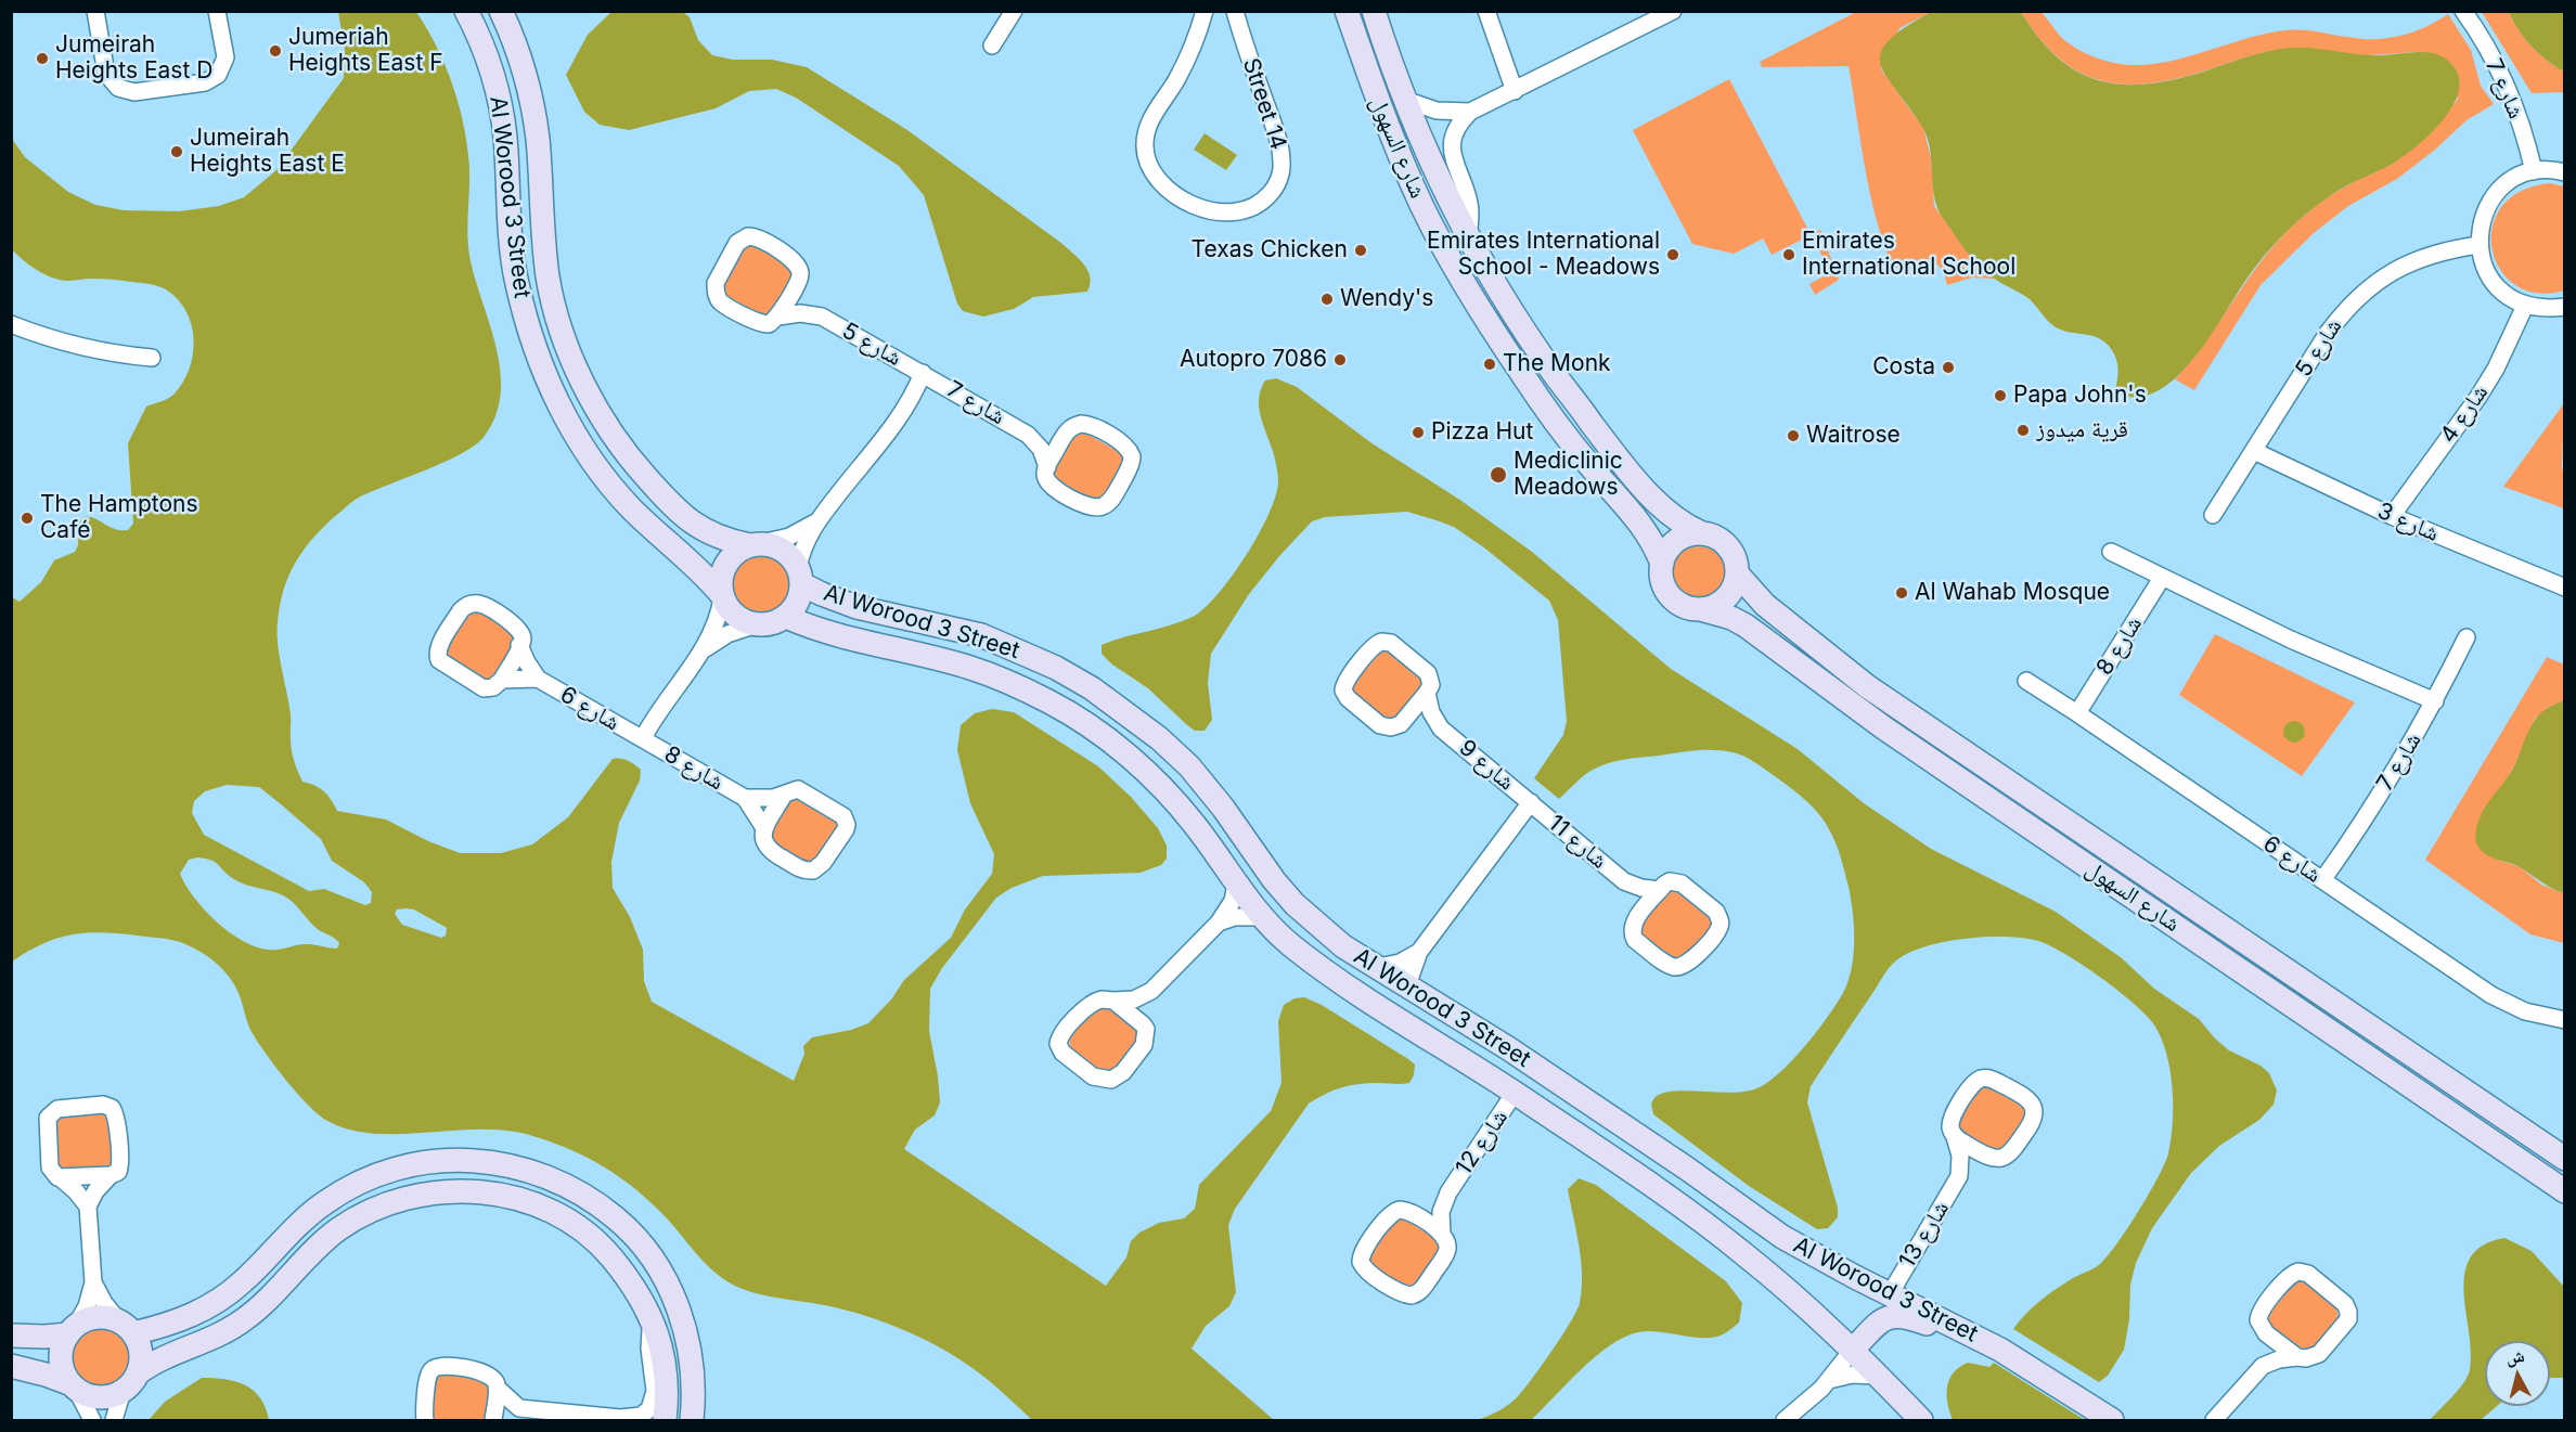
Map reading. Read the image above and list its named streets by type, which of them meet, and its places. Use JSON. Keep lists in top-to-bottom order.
{
  "streets": {
    "street": [
      "شارع 7",
      "Street 14",
      "شارع السهول",
      "Al Worood 3 Street",
      "شارع 5",
      "شارع 4",
      "شارع 3",
      "شارع 8",
      "شارع 6",
      "شارع 9",
      "شارع 11",
      "شارع 12",
      "شارع 13"
    ]
  },
  "crossings": [
    ["شارع 7", "شارع 5"],
    ["شارع 7", "شارع 6"],
    ["Al Worood 3 Street", "شارع 12"],
    ["Al Worood 3 Street", "شارع 13"],
    ["شارع 5", "شارع 3"],
    ["شارع 4", "شارع 3"],
    ["شارع 8", "شارع 6"],
    ["شارع 9", "شارع 11"]
  ],
  "places": [
    "Jumeriah Heights East F",
    "Jumeirah Heights East D",
    "Jumeirah Heights East E",
    "Texas Chicken",
    "Emirates International School - Meadows",
    "Emirates International School",
    "Wendy's",
    "Autopro 7086",
    "The Monk",
    "Costa",
    "Papa John's",
    "قرية ميدوز",
    "Pizza Hut",
    "Waitrose",
    "Mediclinic Meadows",
    "The Hamptons Café",
    "Al Wahab Mosque"
  ],
  "north": "top"
}
